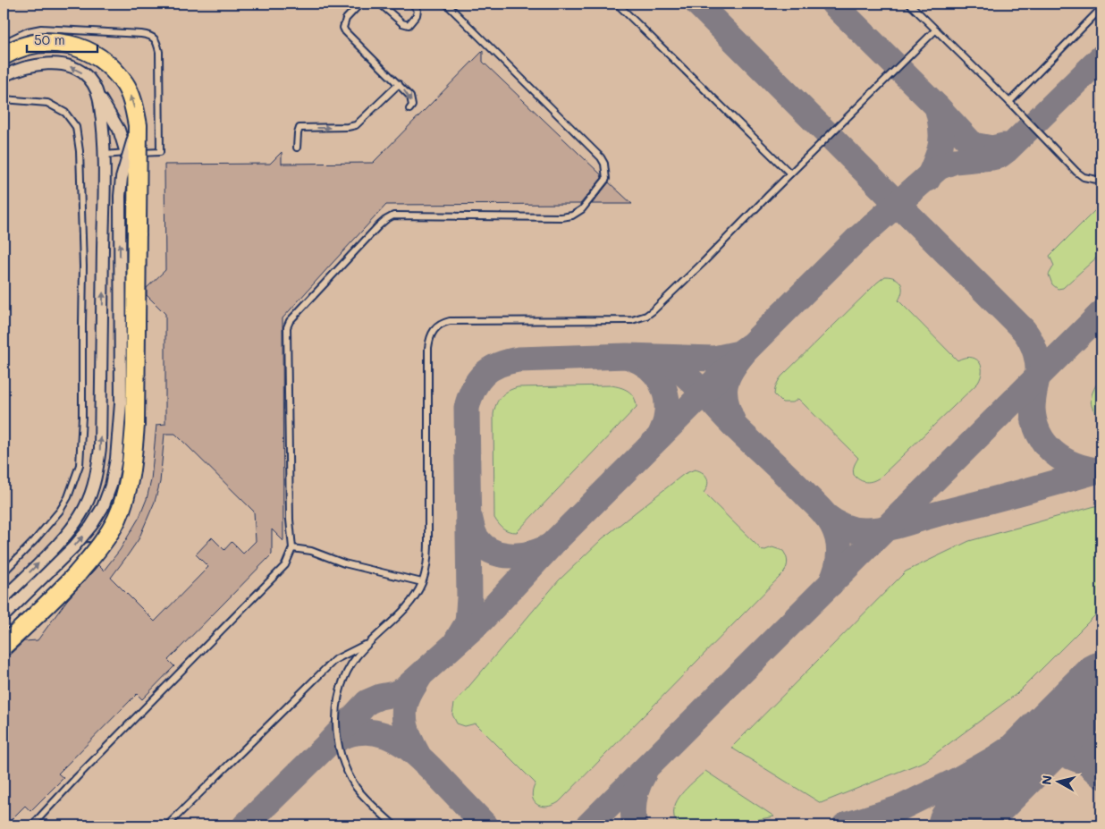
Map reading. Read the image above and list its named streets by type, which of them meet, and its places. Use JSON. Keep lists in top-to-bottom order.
{
  "scale_bar": "50 m",
  "north": "left"
}
